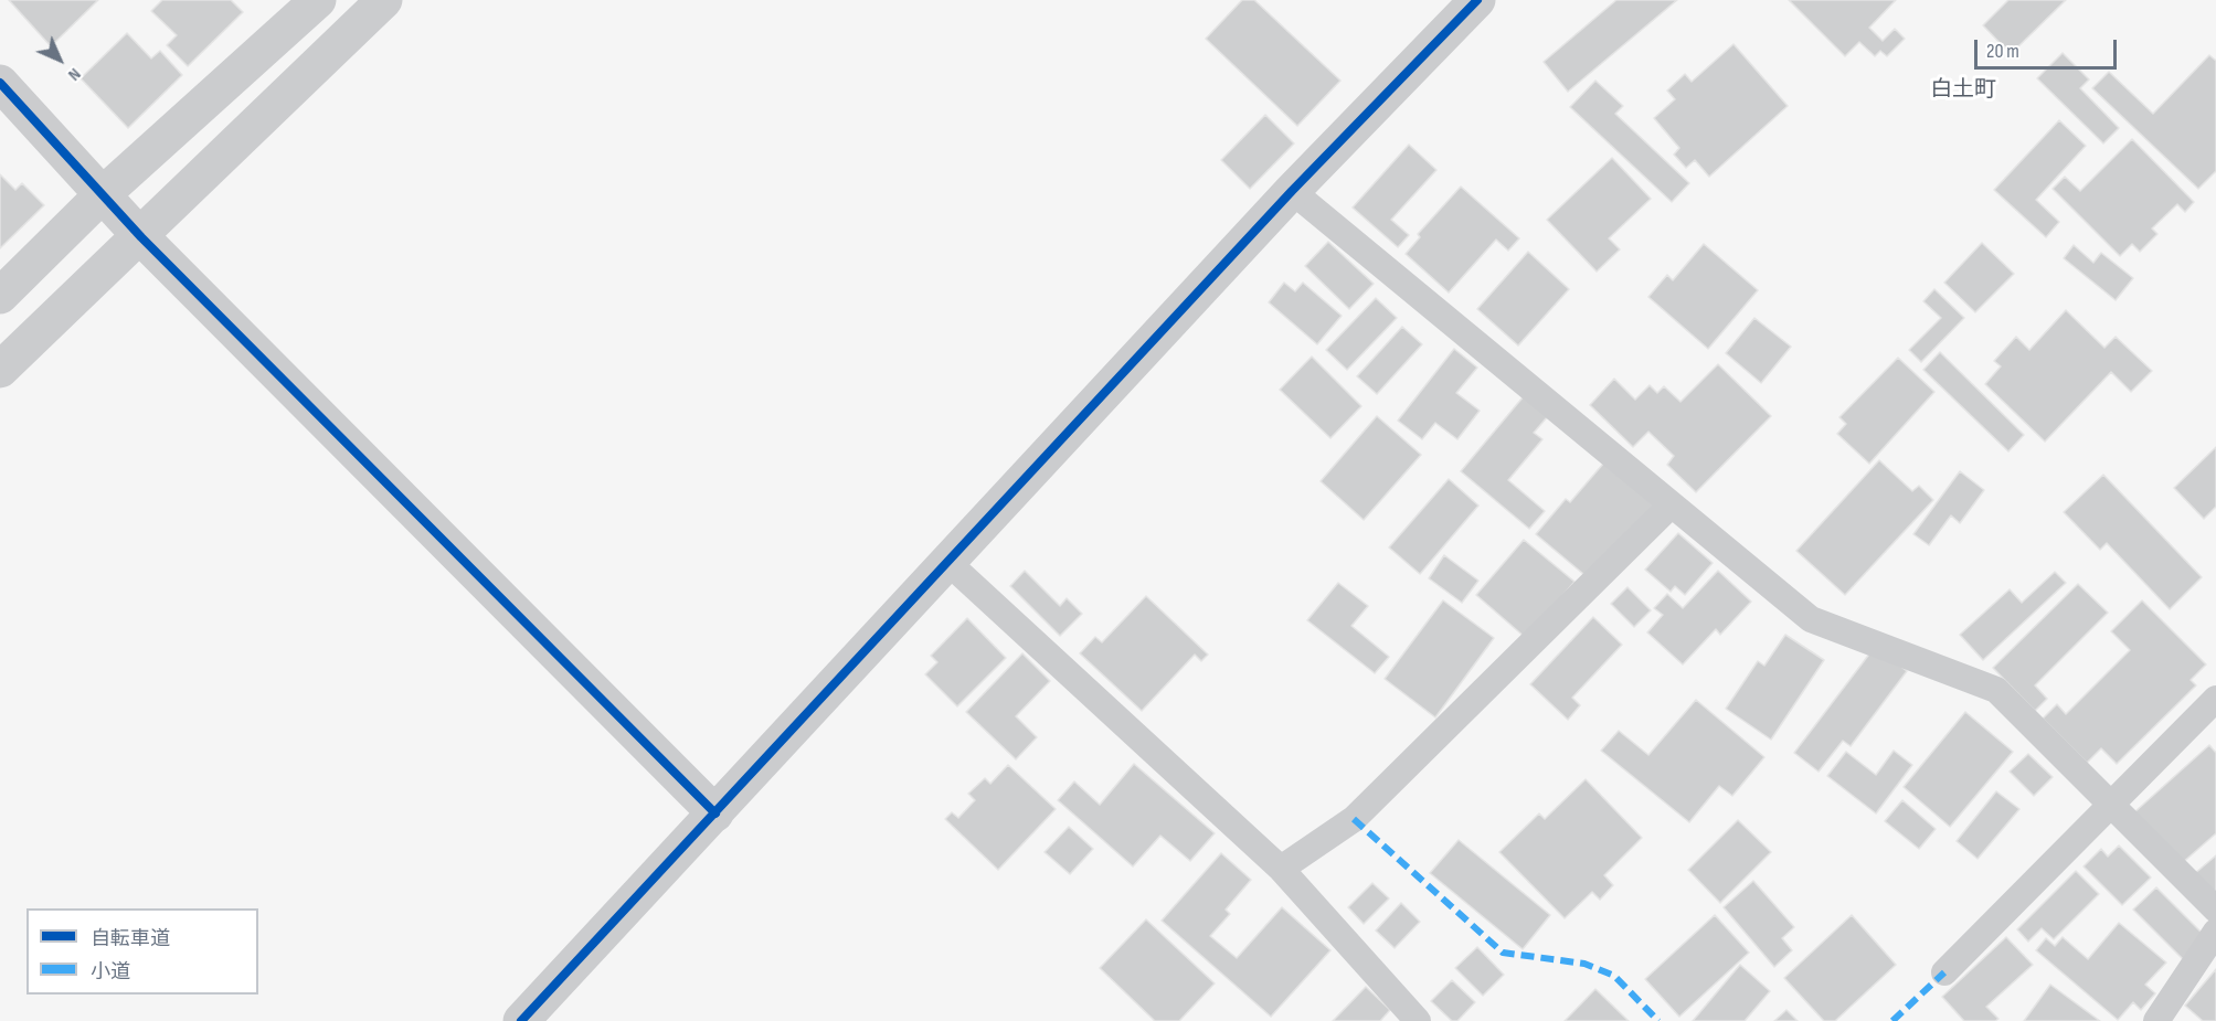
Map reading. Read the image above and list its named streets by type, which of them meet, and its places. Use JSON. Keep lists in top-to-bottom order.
{
  "districts": ["白土町"],
  "legend": ["自転車道", "小道"],
  "scale_bar": "20 m",
  "north": "bottom right"
}
